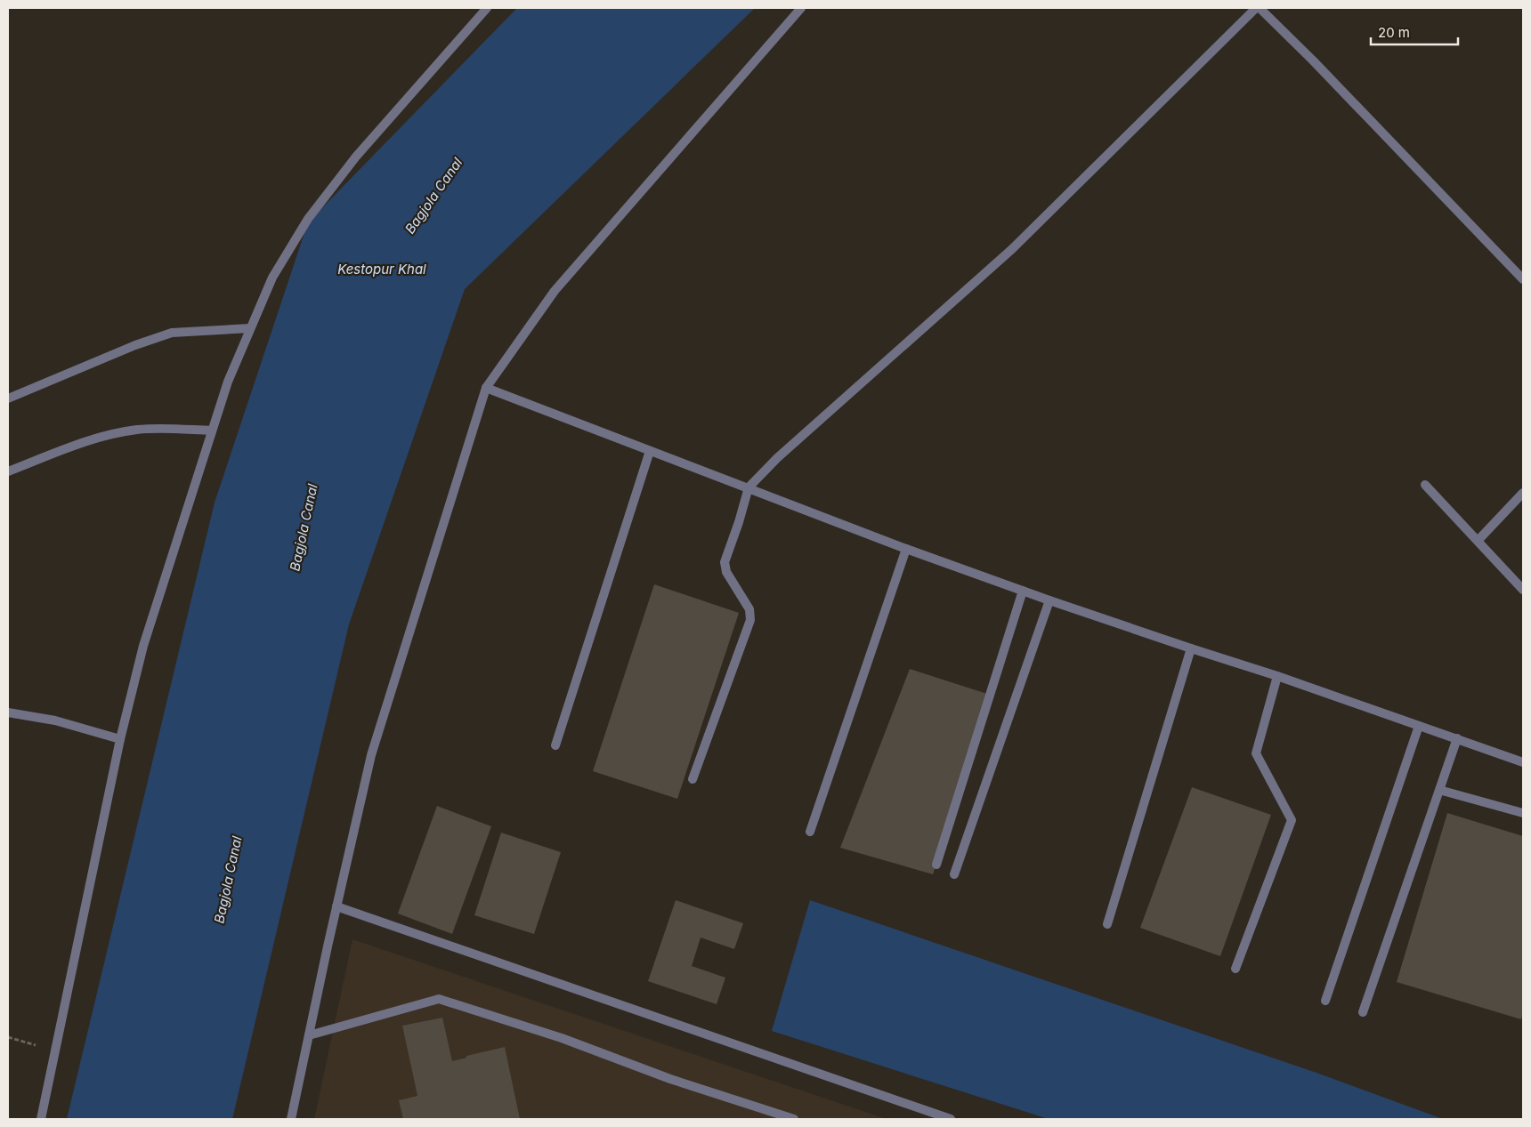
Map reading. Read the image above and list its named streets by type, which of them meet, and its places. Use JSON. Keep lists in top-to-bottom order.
{
  "water": ["Bagjola Canal", "Kestopur Khal"],
  "scale_bar": "20 m"
}
